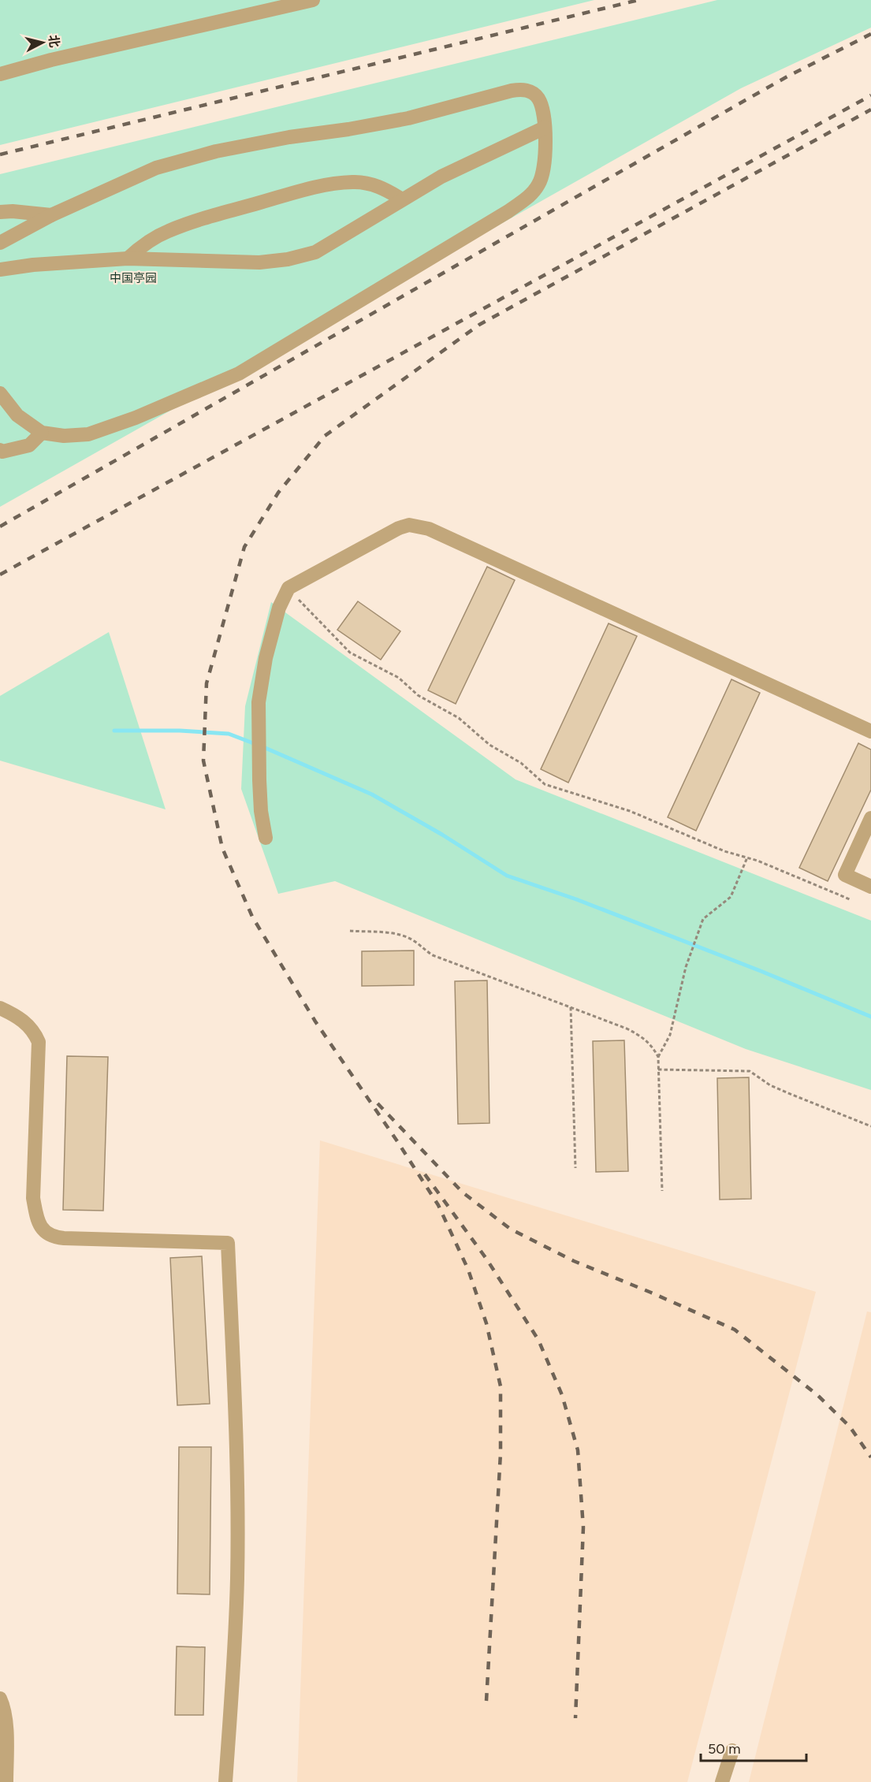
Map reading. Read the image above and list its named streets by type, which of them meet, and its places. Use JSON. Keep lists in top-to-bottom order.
{
  "parks": ["中国亭园"],
  "scale_bar": "50 m",
  "north": "right"
}
